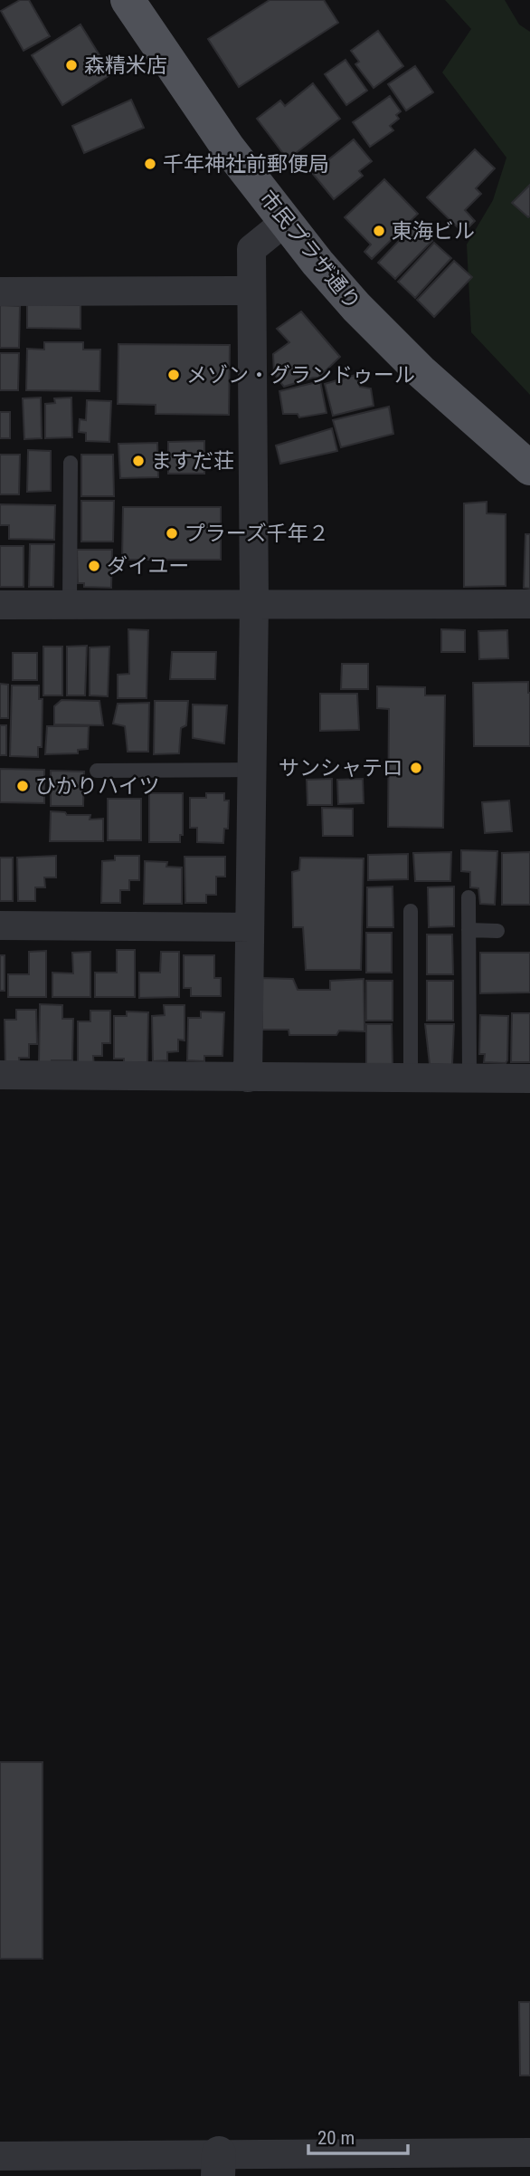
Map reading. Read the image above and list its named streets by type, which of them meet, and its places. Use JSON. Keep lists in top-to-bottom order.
{
  "streets": {
    "main road": ["市民プラザ通り"]
  },
  "places": [
    "森精米店",
    "千年神社前郵便局",
    "東海ビル",
    "メゾン・グランドゥール",
    "ますだ荘",
    "プラーズ千年２",
    "ダイユー",
    "サンシャテロ",
    "ひかりハイツ"
  ],
  "scale_bar": "20 m"
}
